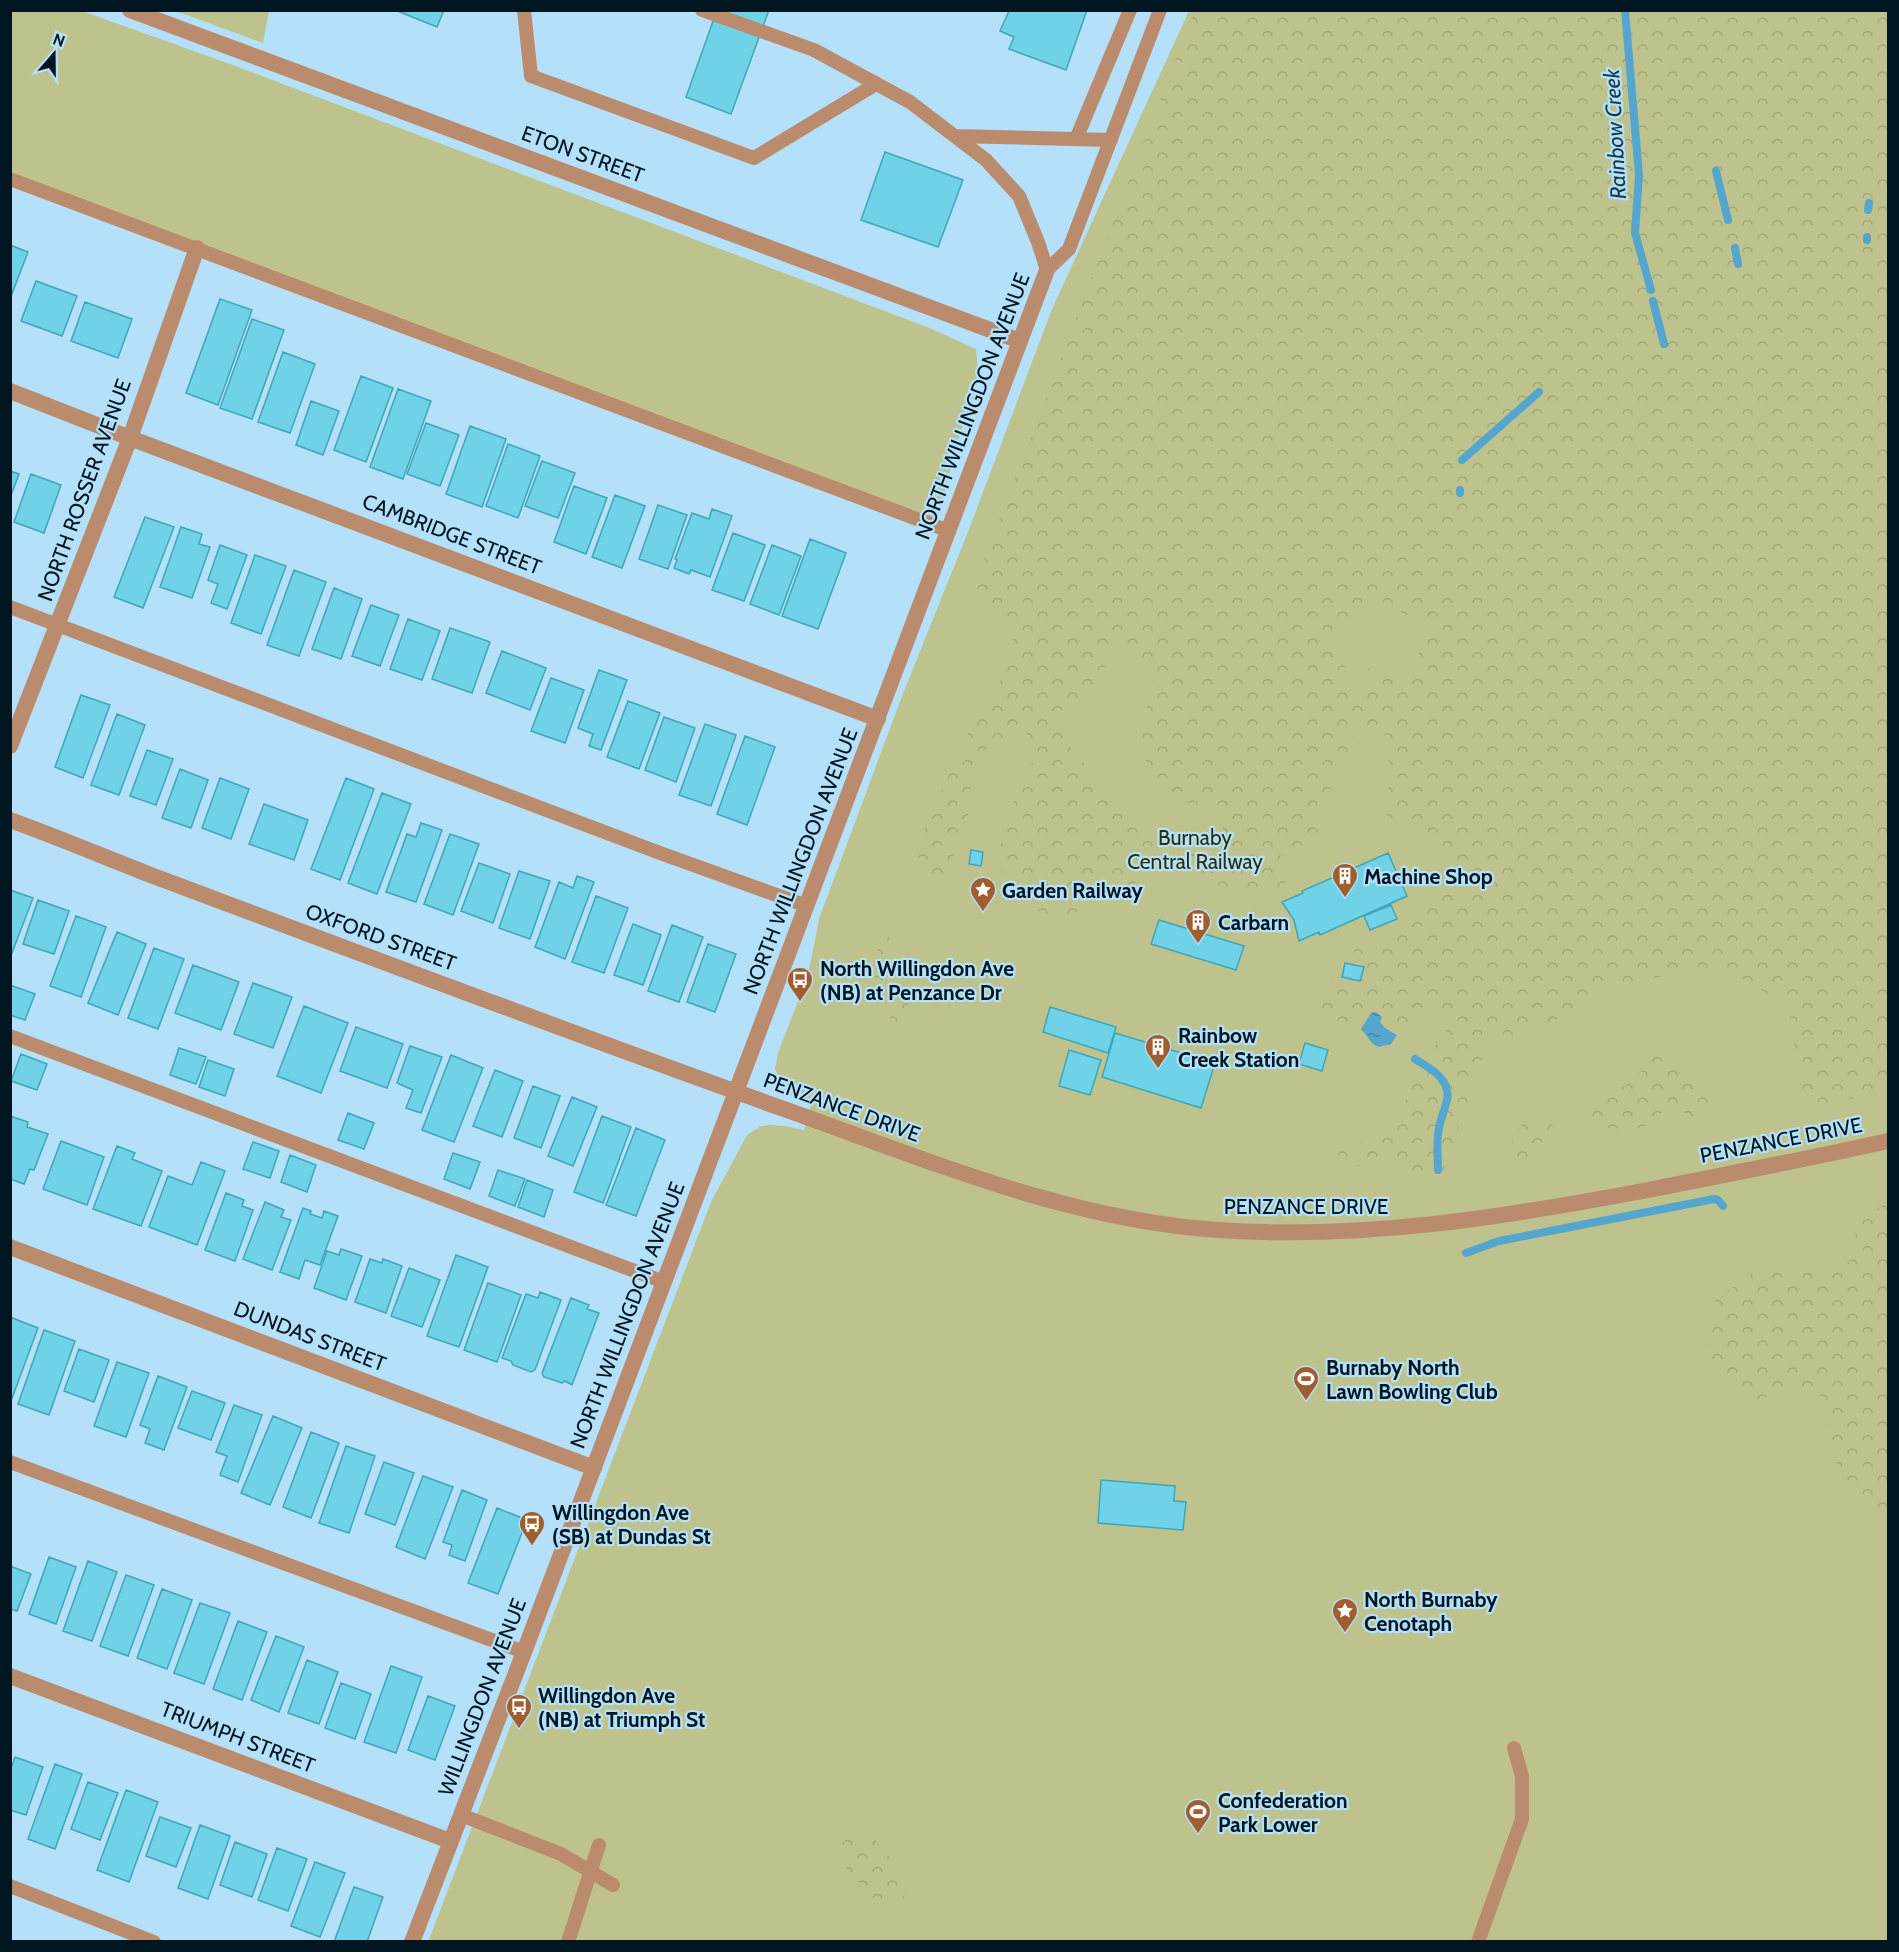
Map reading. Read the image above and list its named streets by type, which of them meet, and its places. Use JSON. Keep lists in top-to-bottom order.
{
  "streets": {
    "street": [
      "ETON STREET",
      "NORTH WILLINGDON AVENUE",
      "NORTH ROSSER AVENUE",
      "CAMBRIDGE STREET",
      "OXFORD STREET",
      "PENZANCE DRIVE",
      "DUNDAS STREET",
      "WILLINGDON AVENUE",
      "TRIUMPH STREET"
    ]
  },
  "crossings": [
    ["ETON STREET", "NORTH WILLINGDON AVENUE"],
    ["NORTH WILLINGDON AVENUE", "CAMBRIDGE STREET"],
    ["NORTH WILLINGDON AVENUE", "OXFORD STREET"],
    ["NORTH WILLINGDON AVENUE", "PENZANCE DRIVE"],
    ["NORTH WILLINGDON AVENUE", "DUNDAS STREET"],
    ["NORTH WILLINGDON AVENUE", "WILLINGDON AVENUE"],
    ["NORTH ROSSER AVENUE", "CAMBRIDGE STREET"],
    ["OXFORD STREET", "PENZANCE DRIVE"],
    ["DUNDAS STREET", "WILLINGDON AVENUE"],
    ["WILLINGDON AVENUE", "TRIUMPH STREET"]
  ],
  "water": ["Rainbow Creek"],
  "parks": ["Burnaby Central Railway"],
  "places": {
    "building": ["Machine Shop", "Carbarn", "Rainbow Creek Station"],
    "place": ["Garden Railway", "North Burnaby Cenotaph"],
    "bus stop": ["North Willingdon Ave (NB) at Penzance Dr", "Willingdon Ave (SB) at Dundas St", "Willingdon Ave (NB) at Triumph St"],
    "sports": ["Burnaby North Lawn Bowling Club", "Confederation Park Lower"]
  },
  "north": "top"
}
